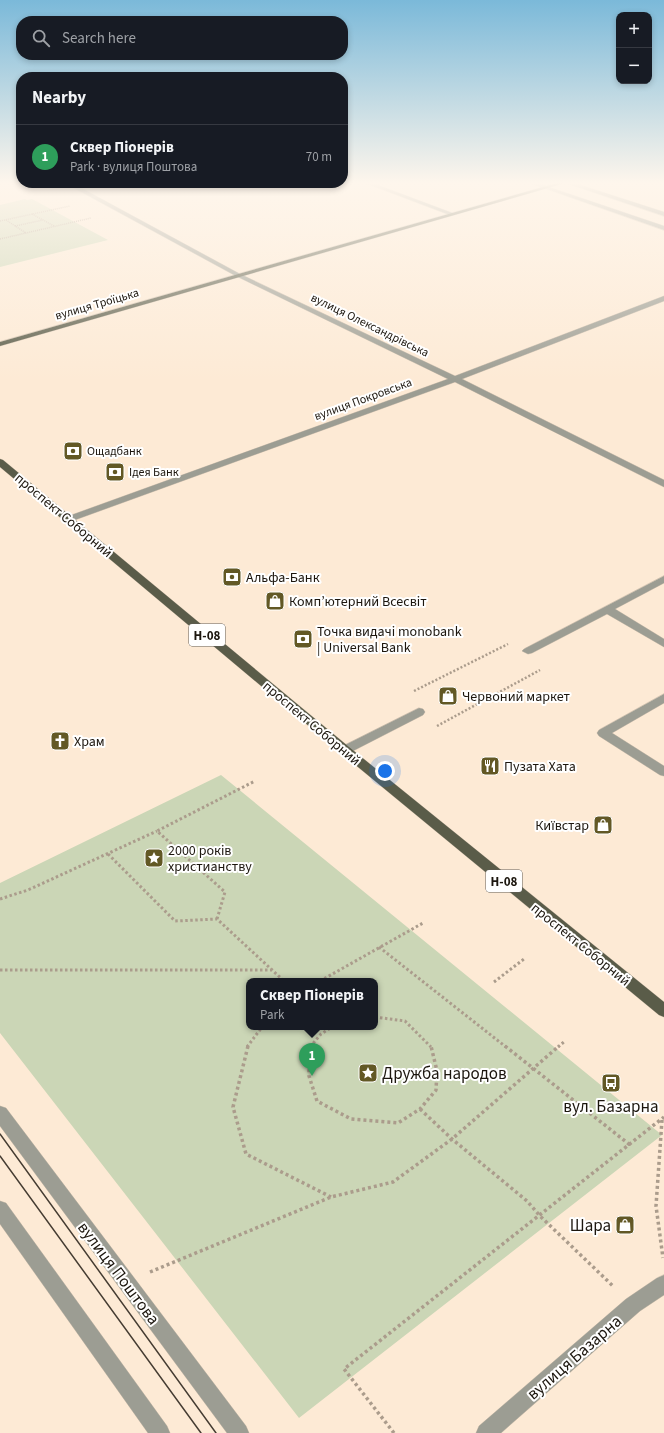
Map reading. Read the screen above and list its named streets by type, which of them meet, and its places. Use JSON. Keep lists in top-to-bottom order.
{
  "streets": {
    "main road": ["вулиця Троїцька", "проспект Соборний", "Н-08"],
    "street": [
      "вулиця Олександрівська",
      "вулиця Покровська",
      "вулиця Поштова",
      "вулиця Базарна"
    ]
  },
  "crossings": [
    ["вулиця Троїцька", "вулиця Олександрівська"],
    ["вулиця Олександрівська", "вулиця Покровська"],
    ["вулиця Покровська", "проспект Соборний"]
  ],
  "places": {
    "bank": [
      "Ощадбанк",
      "Ідея Банк",
      "Альфа-Банк",
      "Точка видачі monobank | Universal Bank"
    ],
    "shop": [
      "Комп’ютерний Всесвіт",
      "Червоний маркет",
      "Київстар",
      "Шара"
    ],
    "church": ["Храм"],
    "restaurant": ["Пузата Хата"],
    "place": ["2000 років христианству", "Дружба народов"],
    "bus stop": ["вул. Базарна"]
  },
  "page": {
    "map_buttons": ["+", "−"],
    "search": "Search here",
    "heading": "Nearby",
    "list": [
      {
        "mark": "1",
        "name": "Сквер Піонерів",
        "note": "Park · вулиця Поштова",
        "value": "70 m"
      }
    ],
    "popup": ["Сквер Піонерів", "Park"],
    "pins": "1"
  }
}
